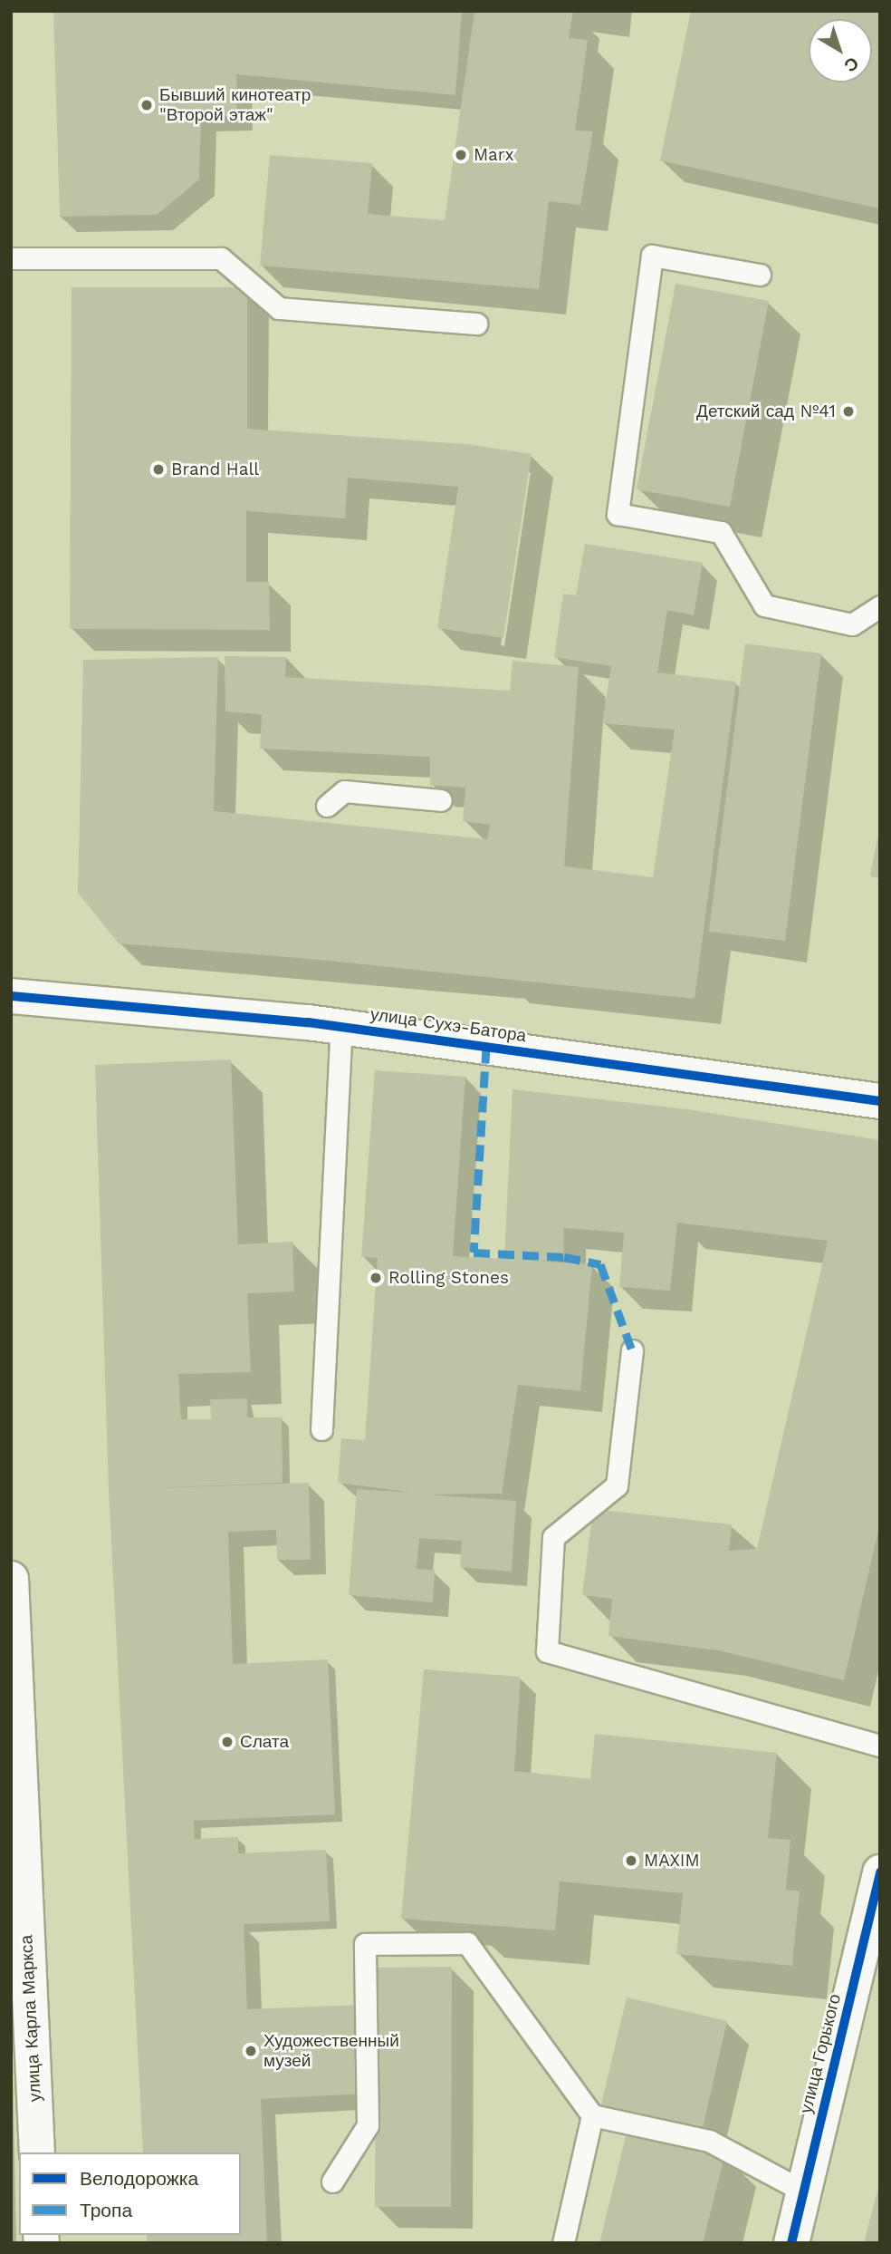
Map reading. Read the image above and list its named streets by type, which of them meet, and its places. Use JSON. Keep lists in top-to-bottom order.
{
  "streets": {
    "street": ["улица Сухэ-Батора", "улица Карла Маркса", "улица Горького"]
  },
  "places": [
    "Бывший кинотеатр \"Второй этаж\"",
    "Marx",
    "Детский сад №41",
    "Brand Hall",
    "Rolling Stones",
    "Слата",
    "MAXIM",
    "Художественный музей"
  ],
  "legend": ["Велодорожка", "Тропа"],
  "north": "bottom right"
}
